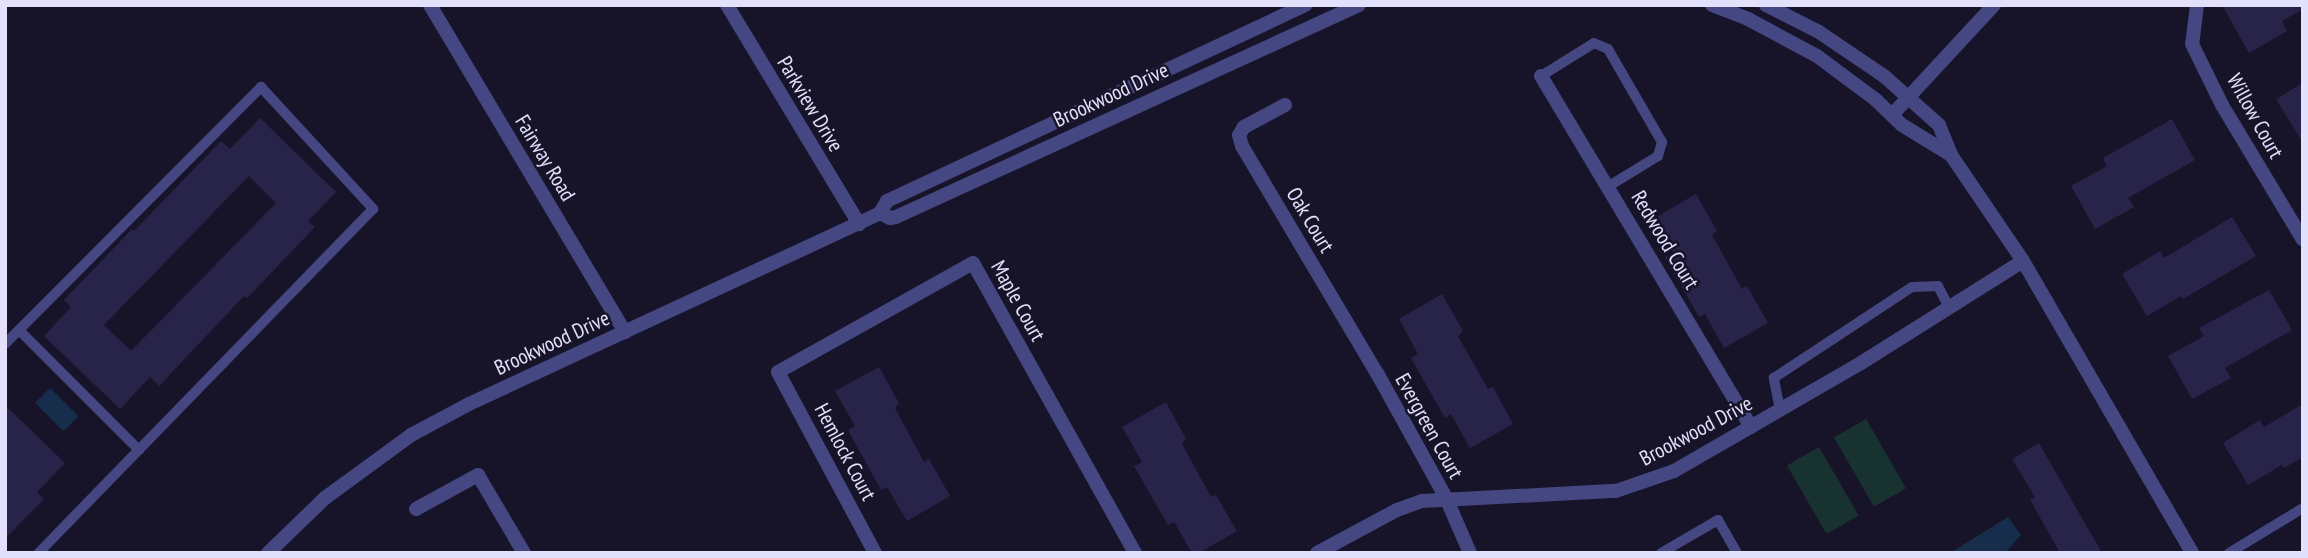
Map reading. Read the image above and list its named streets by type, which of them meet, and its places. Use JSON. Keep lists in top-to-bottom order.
{
  "streets": {
    "street": [
      "Brookwood Drive",
      "Parkview Drive",
      "Willow Court",
      "Fairway Road",
      "Oak Court",
      "Redwood Court",
      "Maple Court",
      "Evergreen Court",
      "Hemlock Court"
    ]
  },
  "crossings": [
    ["Brookwood Drive", "Parkview Drive"],
    ["Brookwood Drive", "Fairway Road"],
    ["Brookwood Drive", "Redwood Court"],
    ["Brookwood Drive", "Evergreen Court"],
    ["Oak Court", "Evergreen Court"],
    ["Maple Court", "Hemlock Court"]
  ]
}
